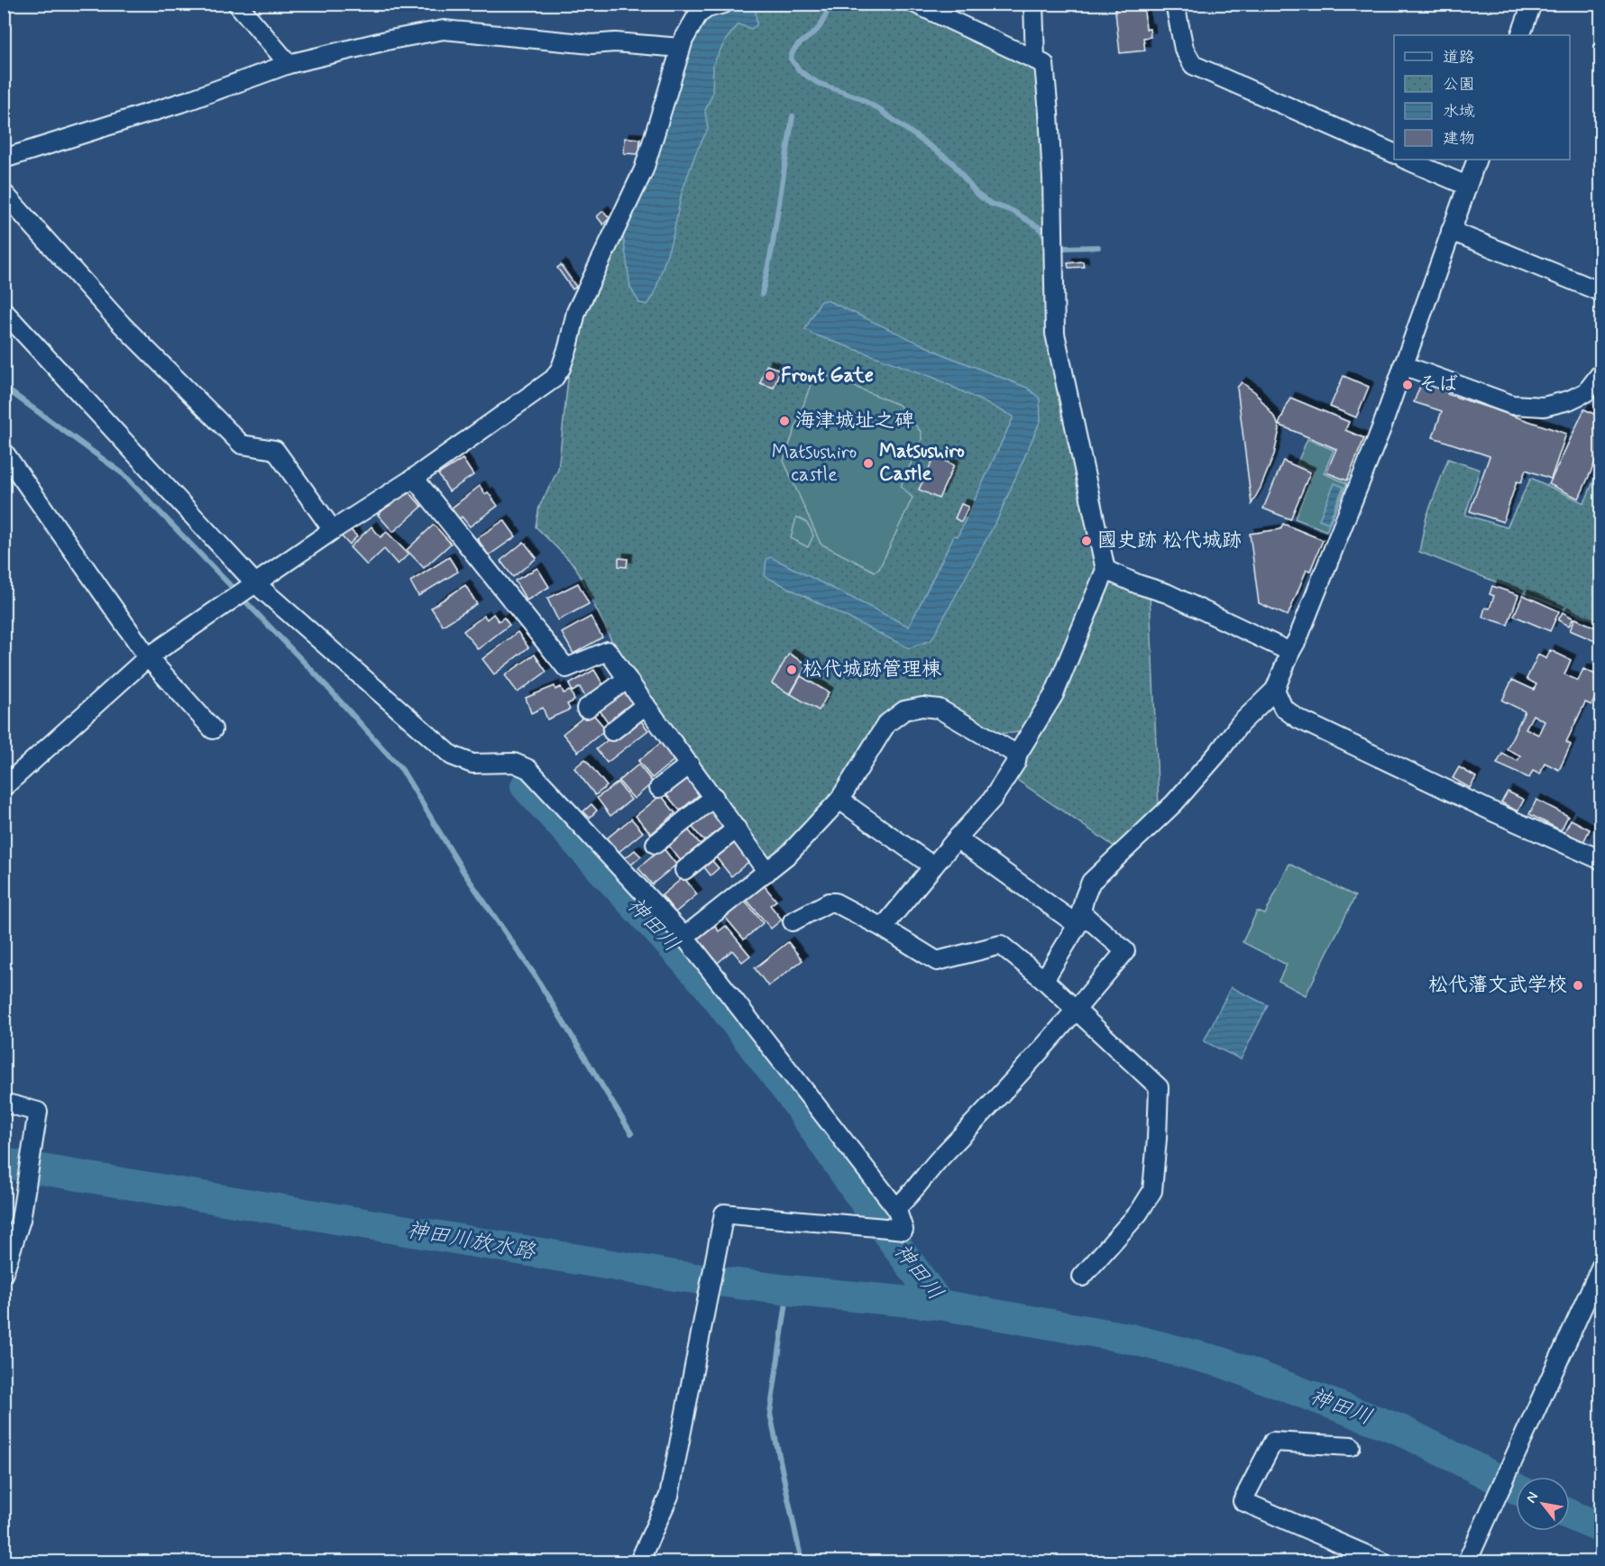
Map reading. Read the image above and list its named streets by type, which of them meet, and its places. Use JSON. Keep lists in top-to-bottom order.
{
  "water": ["神田川", "神田川放水路"],
  "parks": ["Matsushiro castle"],
  "places": [
    "Front Gate",
    "そば",
    "海津城址之碑",
    "Matsushiro Castle",
    "國史跡 松代城跡",
    "松代城跡管理棟",
    "松代藩文武学校"
  ],
  "legend": [
    "道路",
    "公園",
    "水域",
    "建物"
  ],
  "north": "top left"
}
